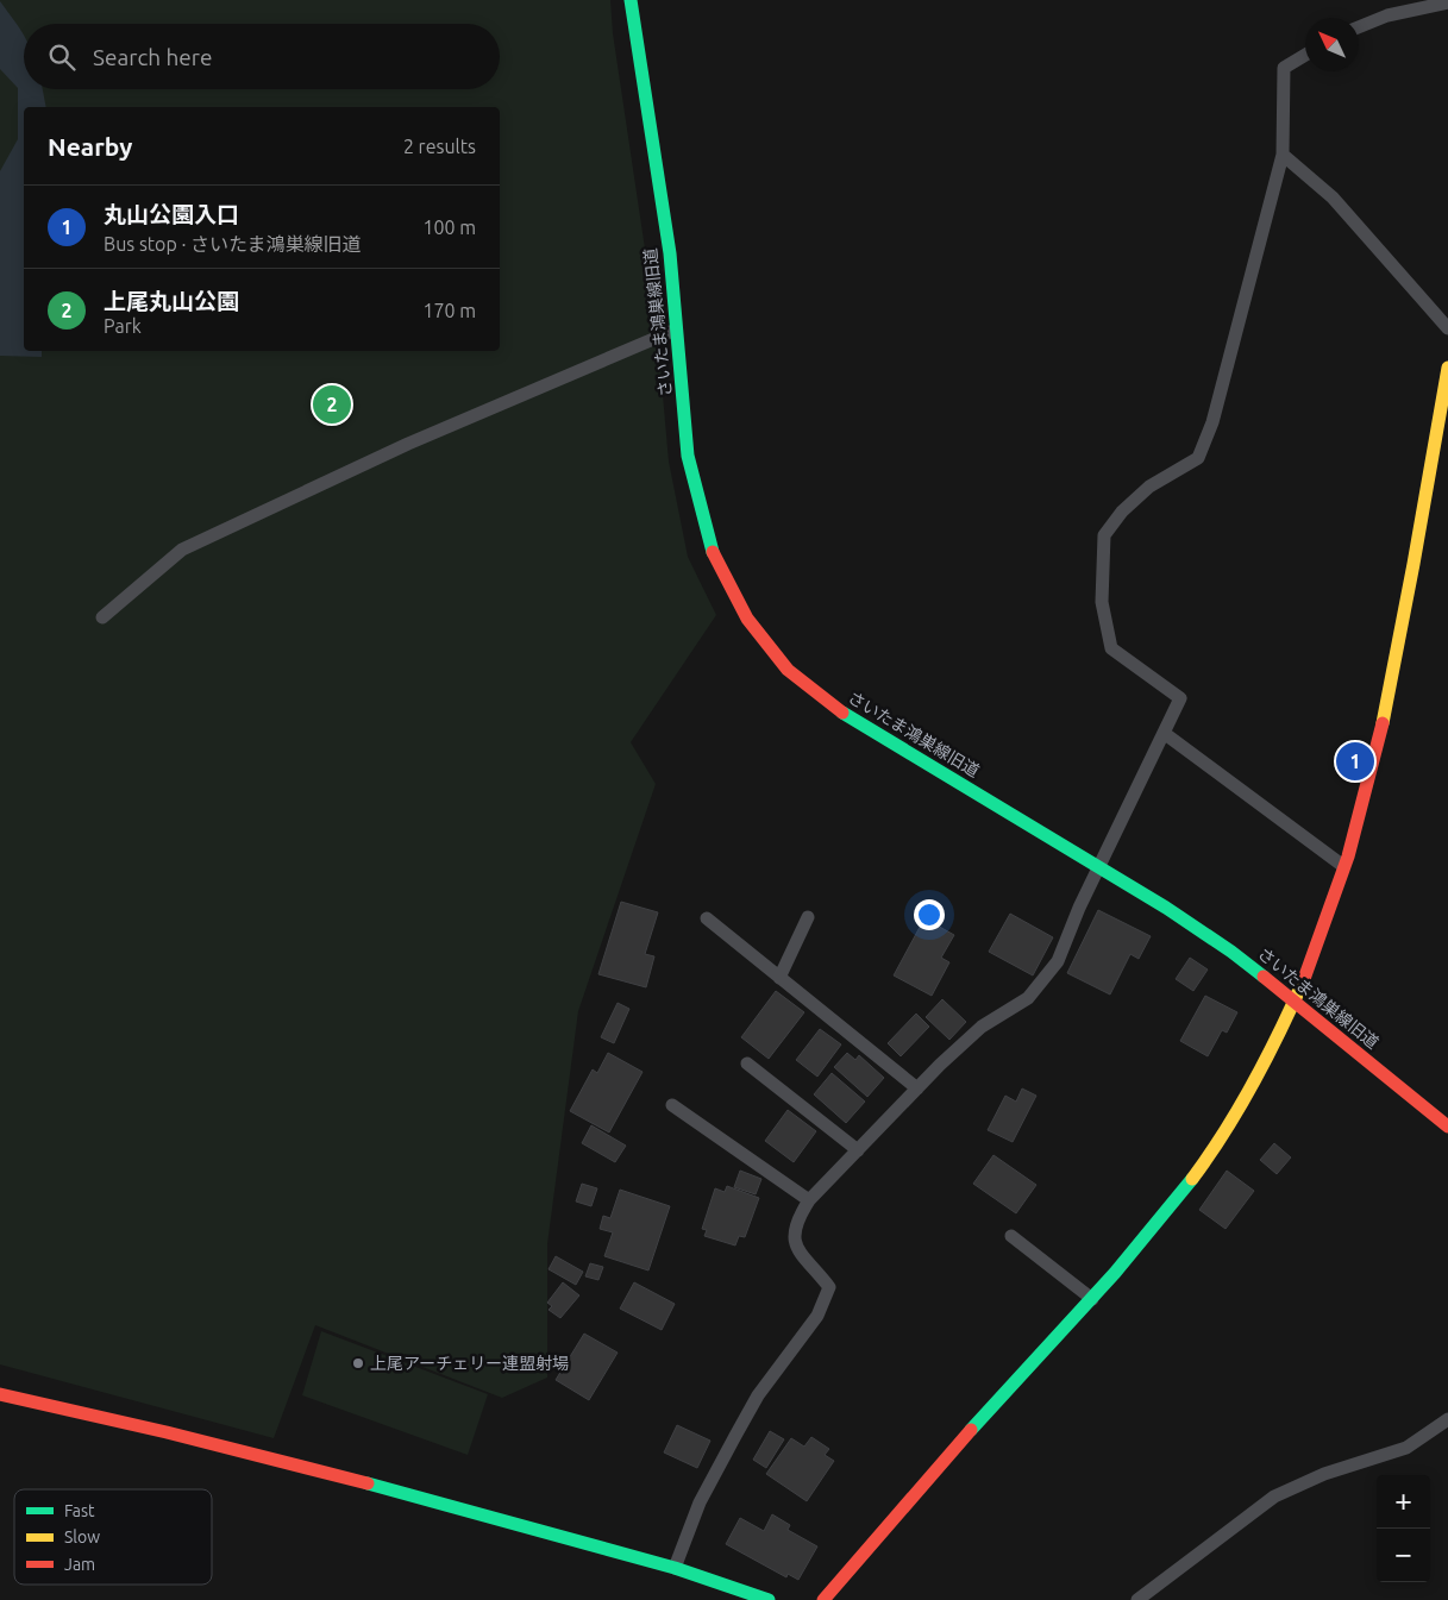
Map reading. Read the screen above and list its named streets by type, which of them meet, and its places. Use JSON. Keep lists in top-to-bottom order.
{
  "streets": {
    "street": ["さいたま鴻巣線旧道"]
  },
  "places": ["上尾アーチェリー連盟射場"],
  "legend": ["Fast", "Slow", "Jam"],
  "north": "top left",
  "page": {
    "search": "Search here",
    "heading": ["Nearby", "2 results"],
    "list": [
      {
        "mark": "1",
        "name": "丸山公園入口",
        "note": "Bus stop · さいたま鴻巣線旧道",
        "value": "100 m"
      },
      {
        "mark": "2",
        "name": "上尾丸山公園",
        "note": "Park",
        "value": "170 m"
      }
    ],
    "pins": ["2", "1"],
    "map_buttons": ["+", "−"]
  }
}
